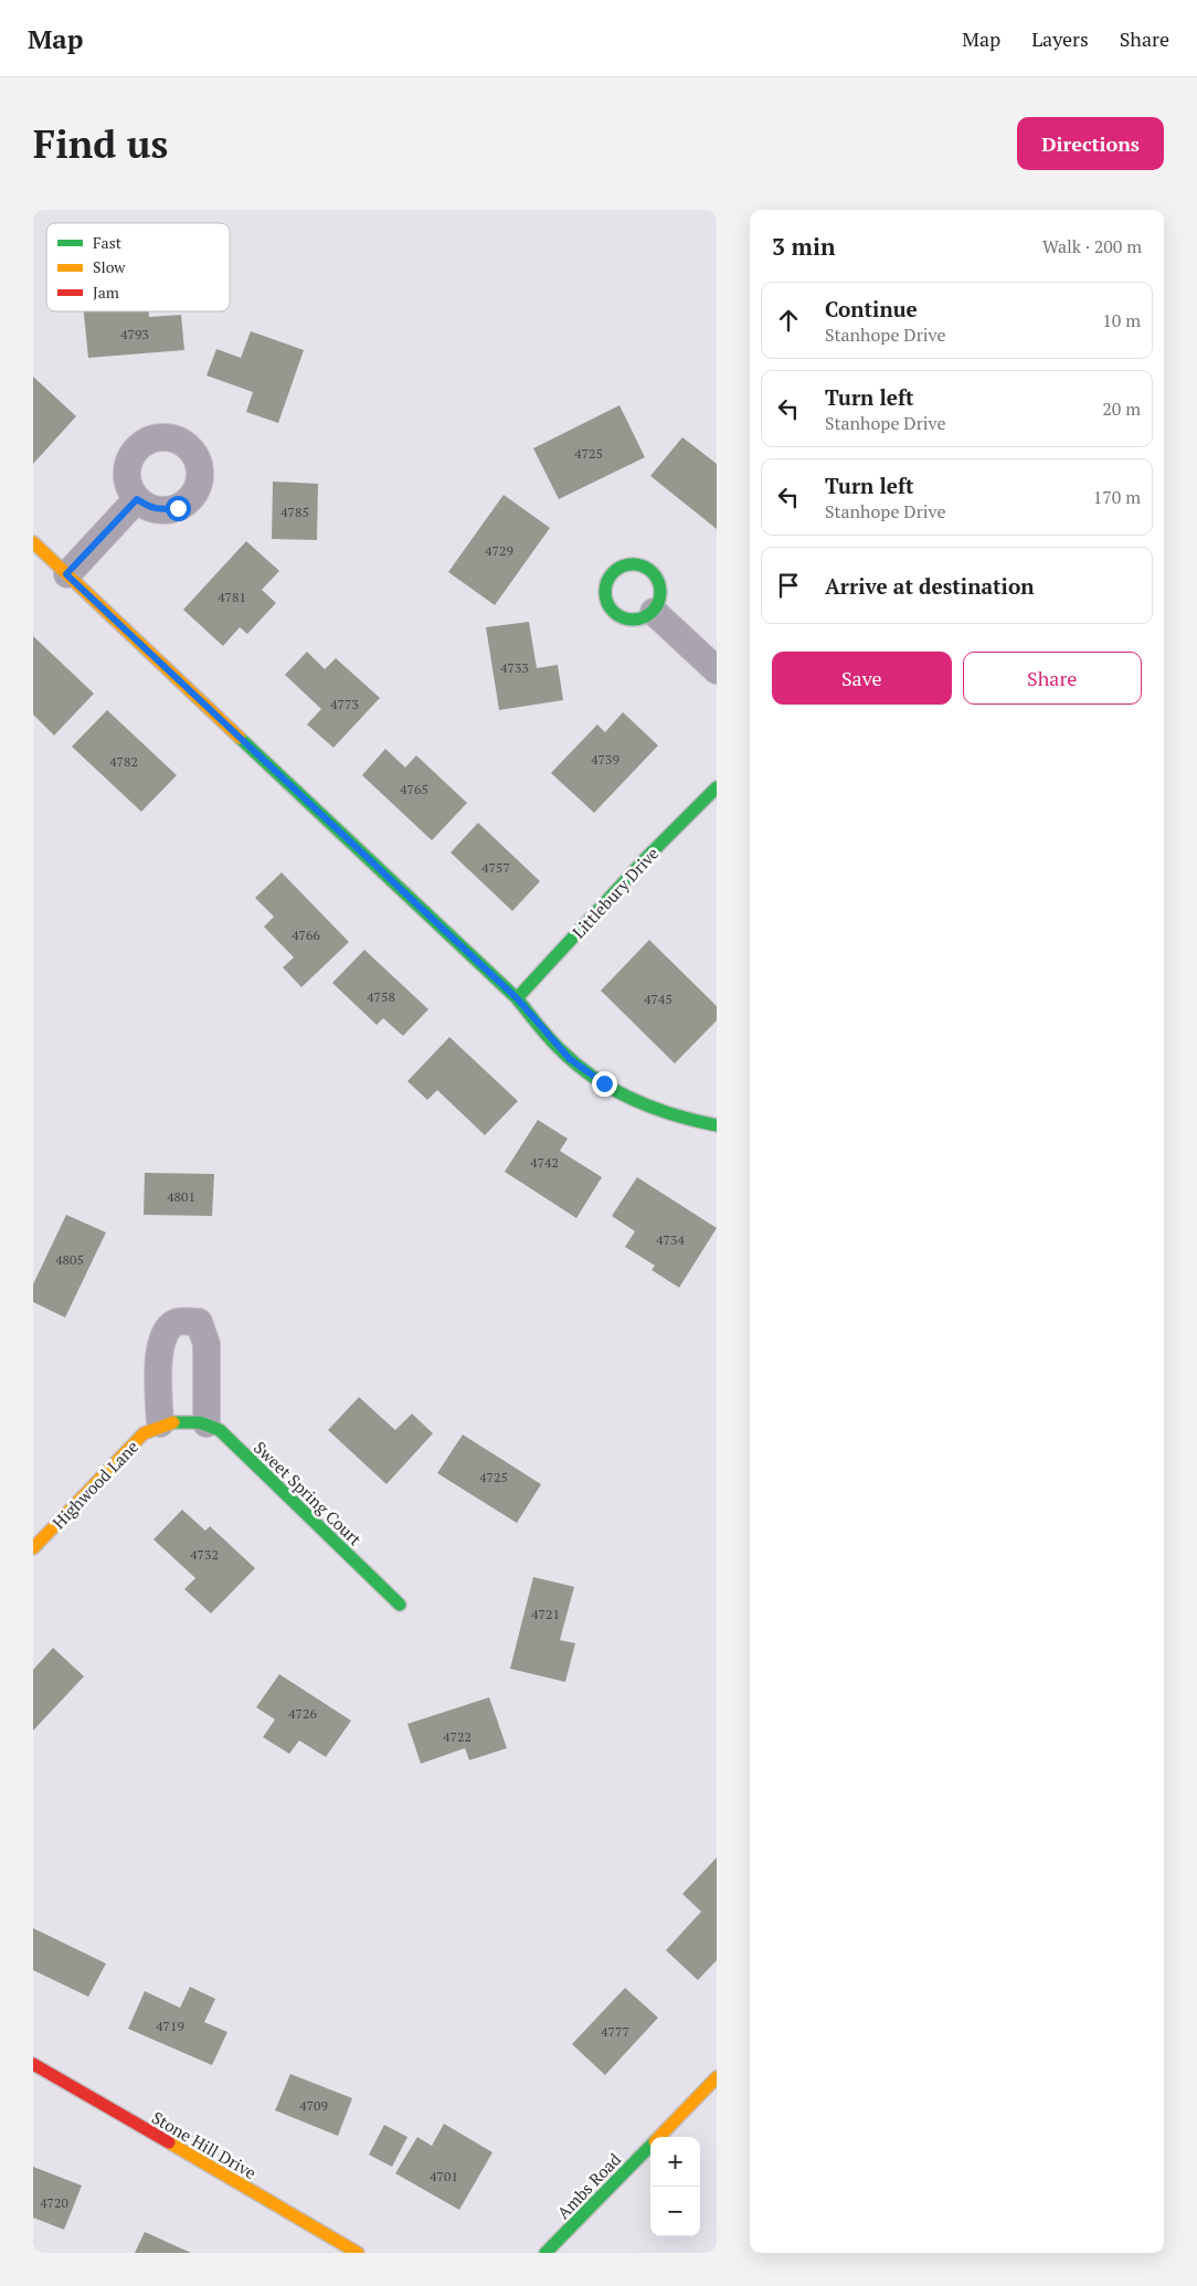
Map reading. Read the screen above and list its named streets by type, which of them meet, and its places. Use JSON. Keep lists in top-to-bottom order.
{
  "streets": {
    "street": [
      "Littlebury Drive",
      "Highwood Lane",
      "Sweet Spring Court",
      "Stone Hill Drive",
      "Ambs Road"
    ]
  },
  "house_numbers": [
    "4793",
    "4725",
    "4785",
    "4729",
    "4781",
    "4733",
    "4773",
    "4739",
    "4782",
    "4765",
    "4757",
    "4766",
    "4758",
    "4745",
    "4742",
    "4801",
    "4734",
    "4805",
    "4725",
    "4732",
    "4721",
    "4726",
    "4722",
    "4719",
    "4777",
    "4709",
    "4701",
    "4720"
  ],
  "legend": ["Fast", "Slow", "Jam"],
  "page": {
    "header": "Map",
    "nav": ["Map", "Layers", "Share"],
    "buttons": [
      "Directions",
      ["Save", "Share"]
    ],
    "title": "Find us",
    "heading": ["3 min", "Walk · 200 m"],
    "list": [
      ["Continue", "Stanhope Drive", "10 m"],
      ["Turn left", "Stanhope Drive", "20 m"],
      ["Turn left", "Stanhope Drive", "170 m"],
      "Arrive at destination"
    ],
    "map_buttons": ["+", "−"]
  }
}
